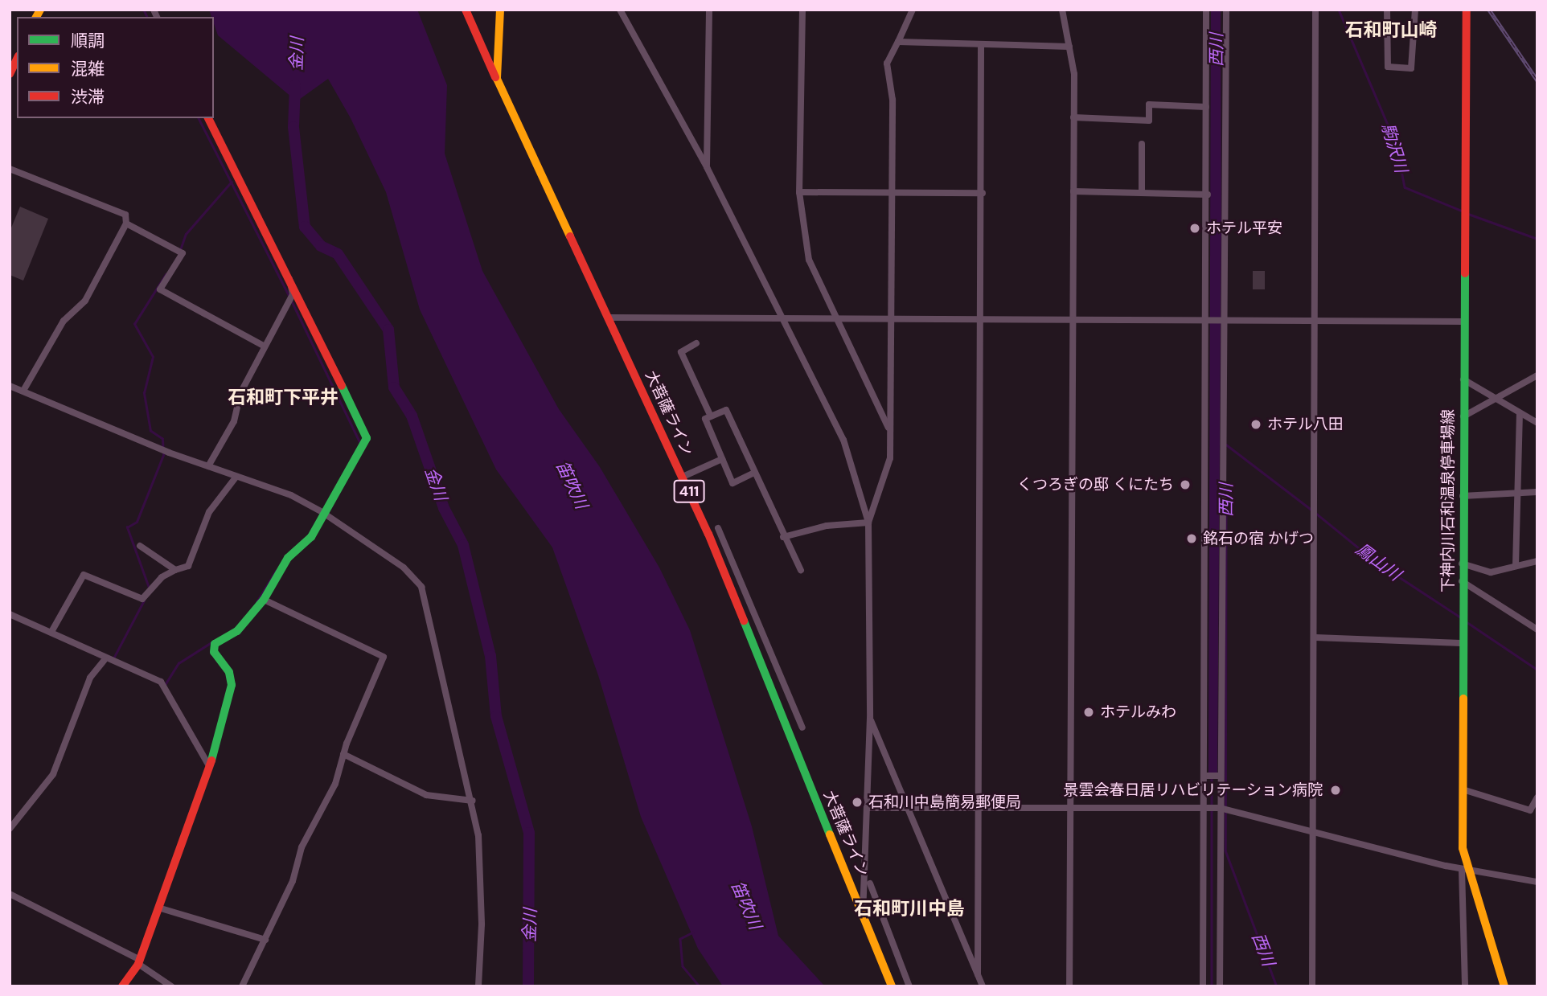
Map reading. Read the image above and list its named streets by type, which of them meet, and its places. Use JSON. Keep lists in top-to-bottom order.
{
  "streets": {
    "main road": ["大菩薩ライン", "411", "下神内川石和温泉停車場線"]
  },
  "districts": ["石和町山崎", "石和町下平井", "石和町川中島"],
  "water": [
    "西川",
    "金川",
    "駒沢川",
    "笛吹川",
    "鳳山川"
  ],
  "places": [
    "ホテル平安",
    "ホテル八田",
    "くつろぎの邸 くにたち",
    "銘石の宿 かげつ",
    "ホテルみわ",
    "景雲会春日居リハビリテーション病院",
    "石和川中島簡易郵便局"
  ],
  "legend": ["順調", "混雑", "渋滞"]
}
